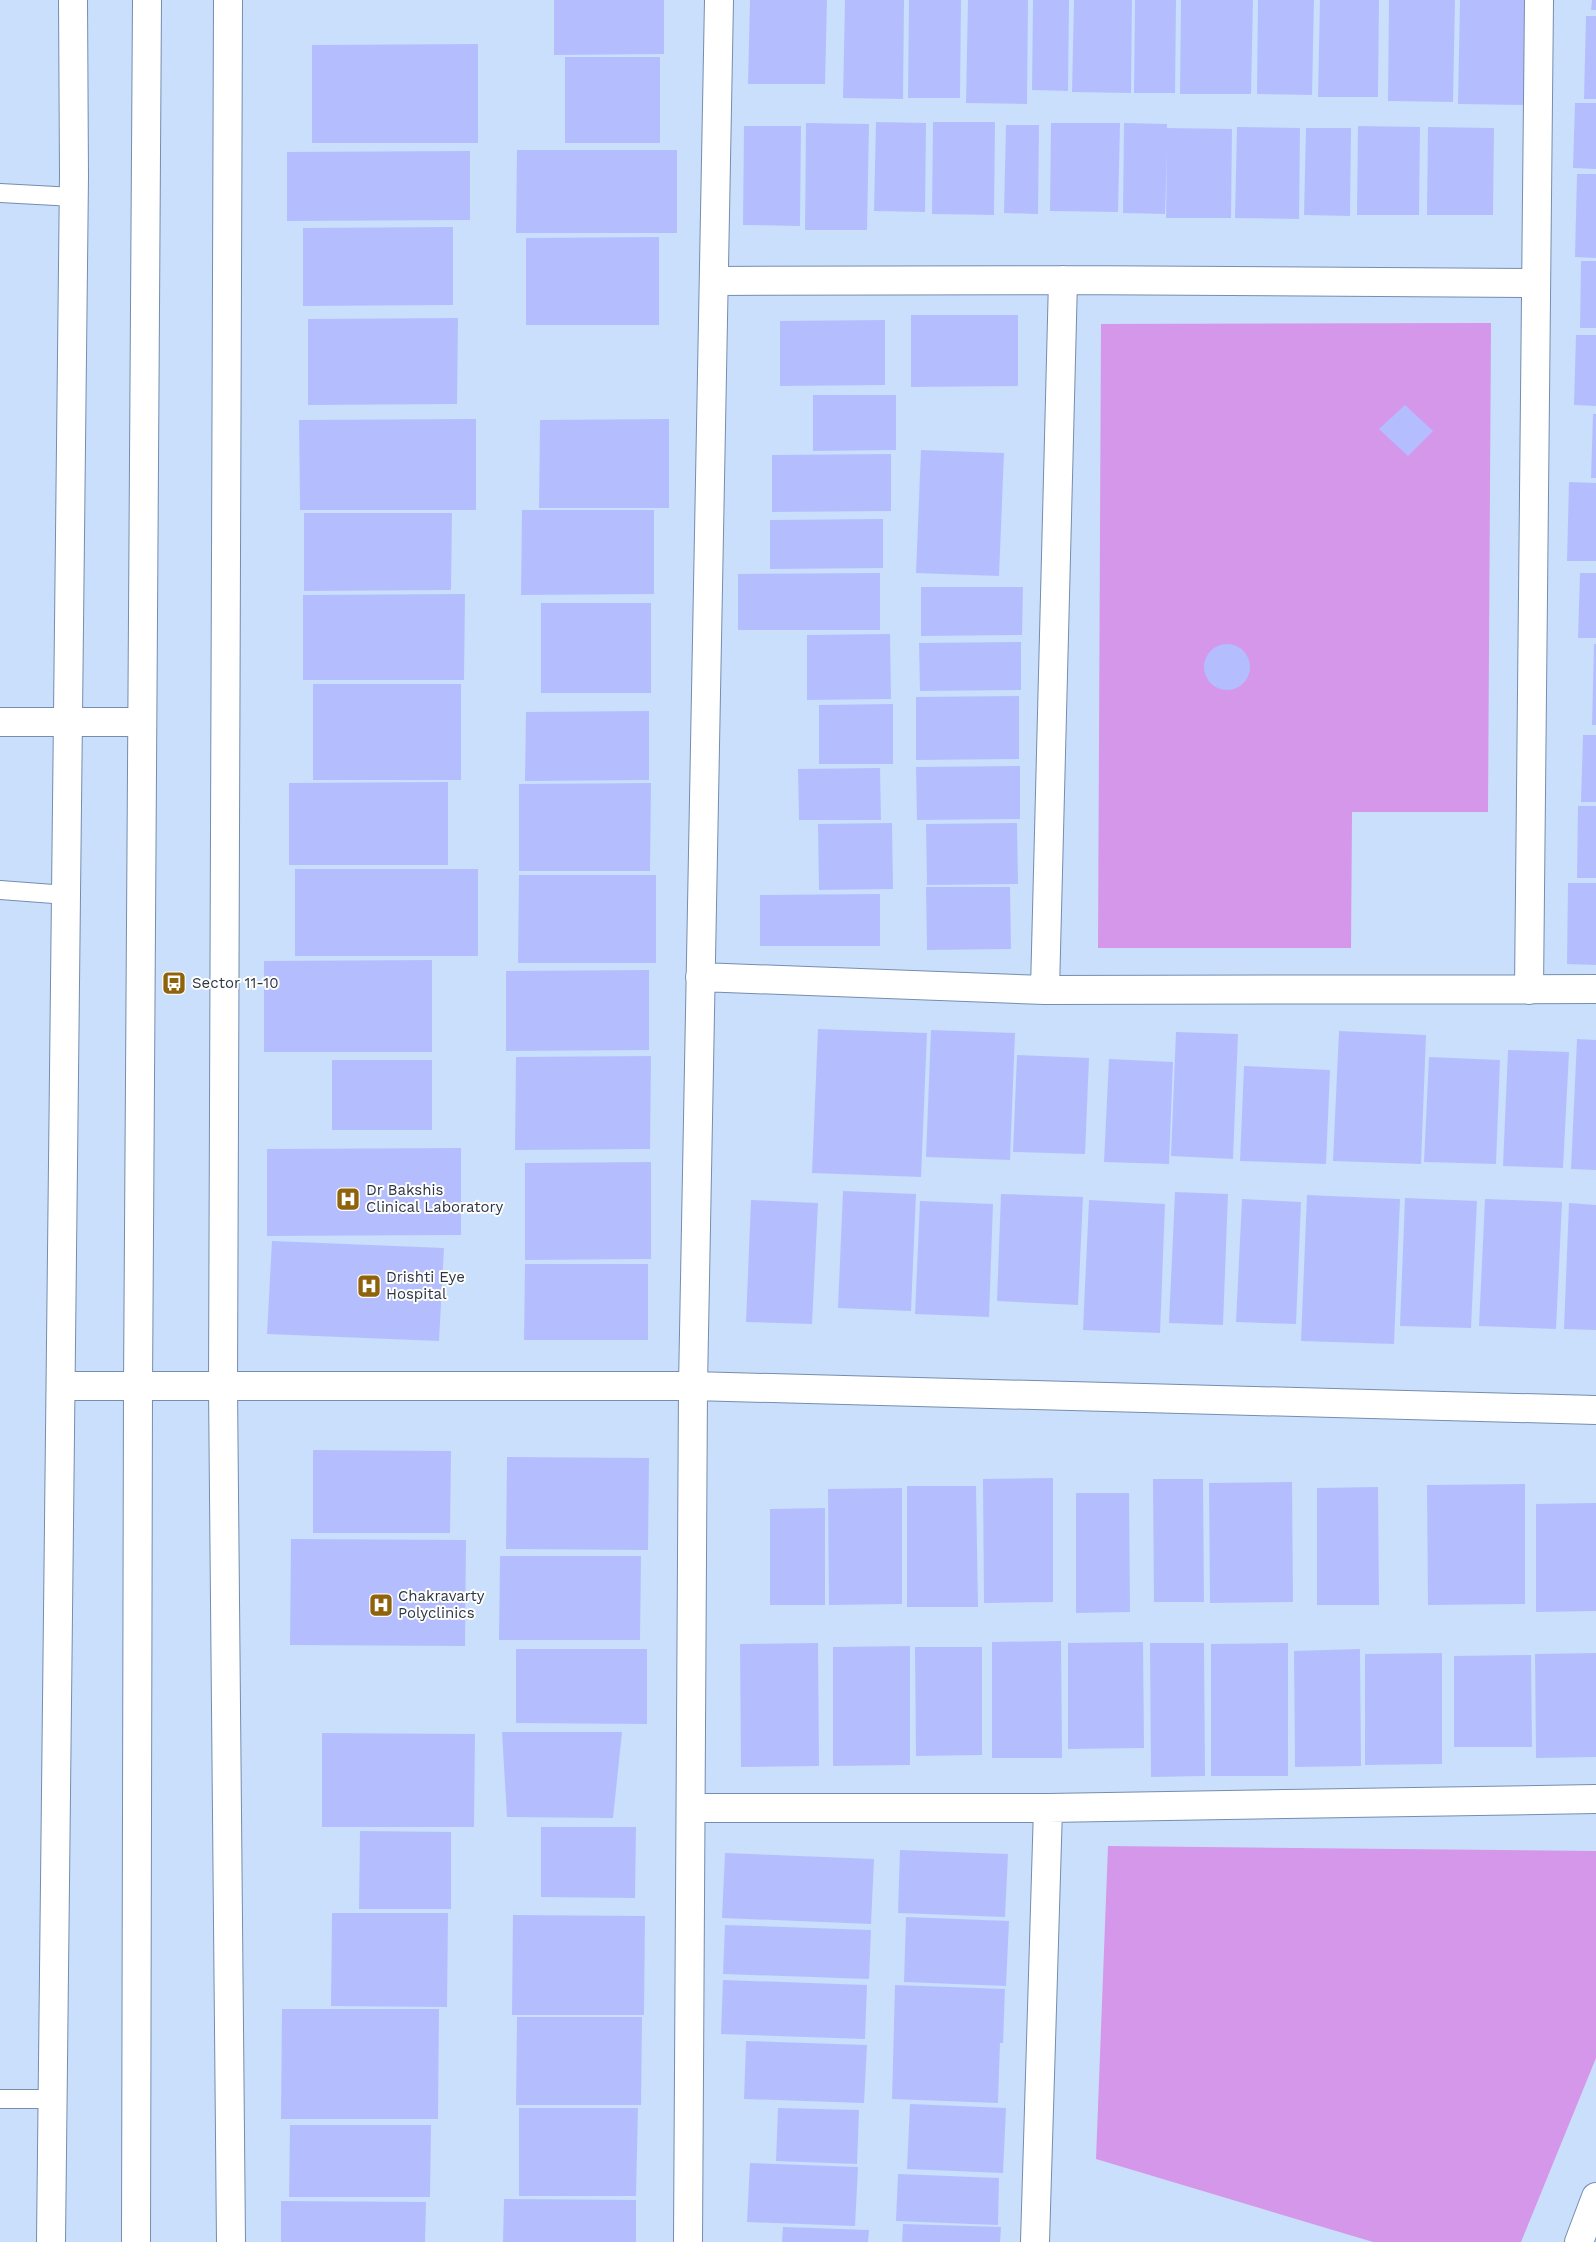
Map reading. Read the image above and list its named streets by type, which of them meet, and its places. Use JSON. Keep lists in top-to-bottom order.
{
  "places": {
    "bus stop": ["Sector 11-10"],
    "hospital": ["Dr Bakshis Clinical Laboratory", "Drishti Eye Hospital", "Chakravarty Polyclinics"]
  }
}
